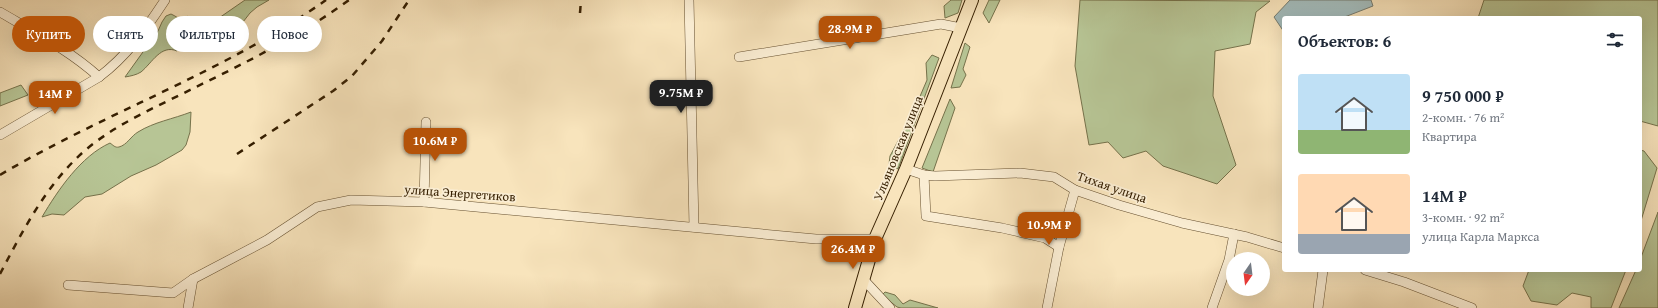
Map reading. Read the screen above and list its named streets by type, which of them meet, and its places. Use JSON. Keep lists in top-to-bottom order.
{
  "streets": {
    "main road": ["Ульяновская улица"],
    "street": ["Тихая улица", "улица Энергетиков"]
  },
  "crossings": [
    ["Ульяновская улица", "Тихая улица"],
    ["Ульяновская улица", "улица Энергетиков"]
  ],
  "north": "bottom",
  "page": {
    "price": [
      "28.9M ₽",
      "9.75M ₽",
      "14M ₽",
      "10.6M ₽",
      "10.9M ₽",
      "26.4M ₽"
    ],
    "chip": [
      "Купить",
      "Снять",
      "Фильтры",
      "Новое"
    ],
    "heading": "Объектов: 6",
    "list": [
      {
        "name": "9 750 000 ₽",
        "note": "2-комн. · 76 m² · Квартира"
      },
      {
        "name": "14M ₽",
        "note": "3-комн. · 92 m² · улица Карла Маркса"
      }
    ]
  }
}
